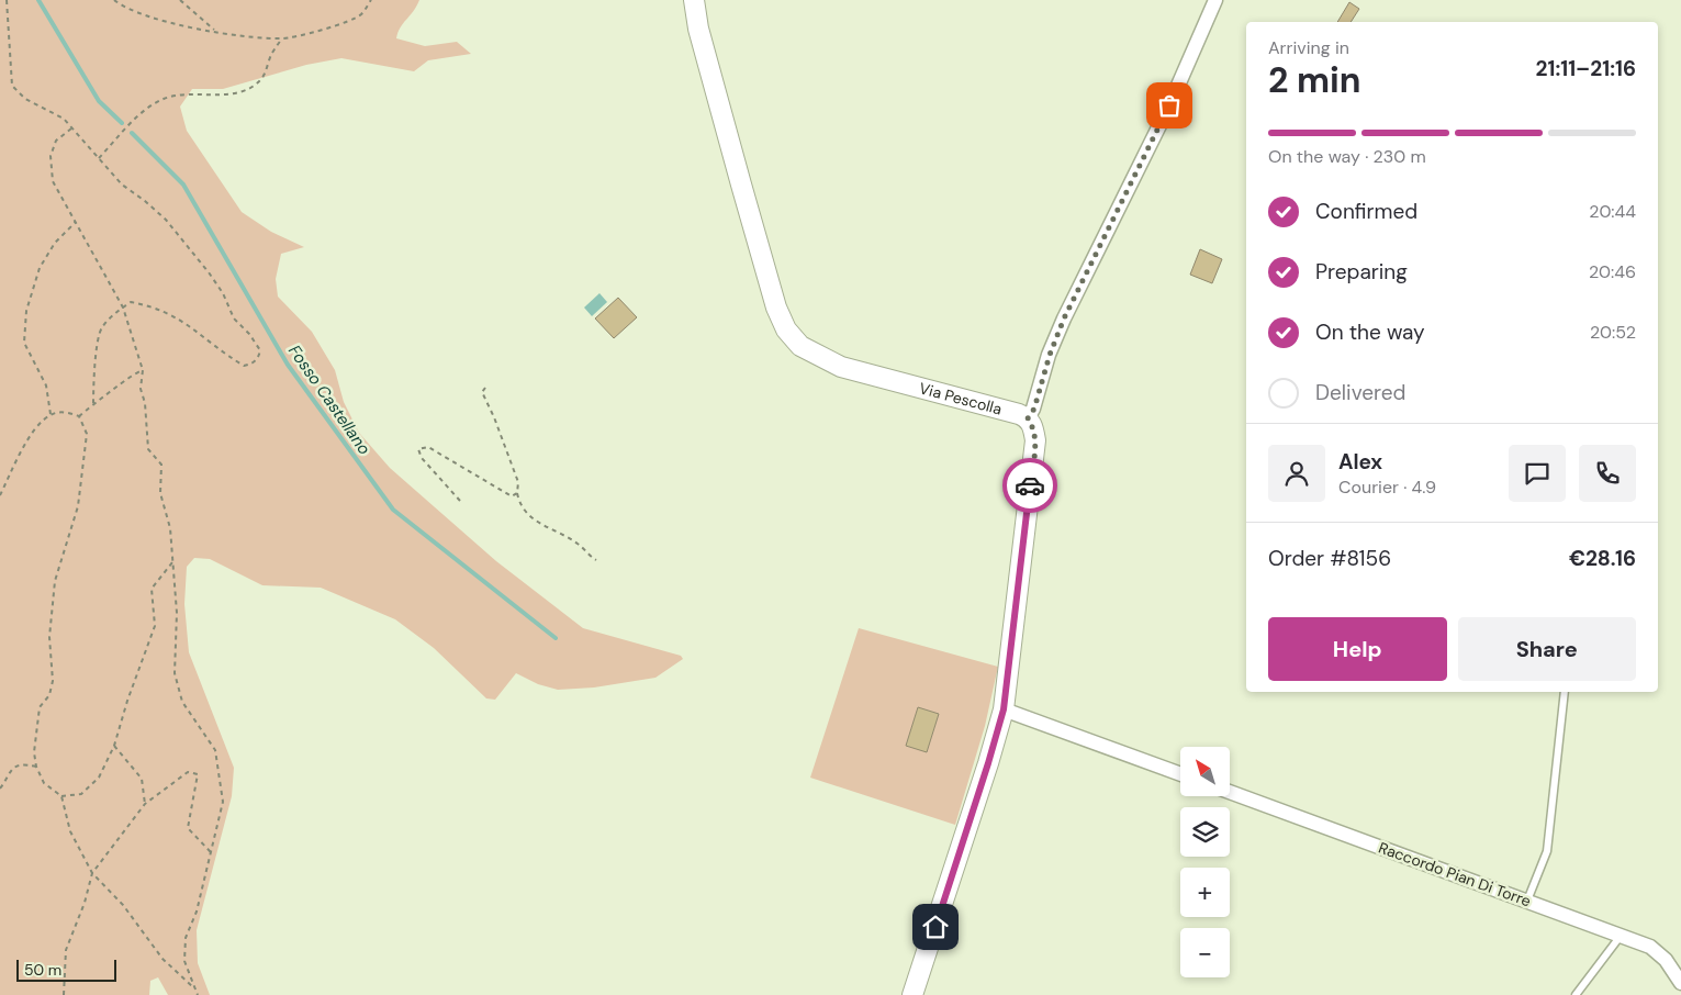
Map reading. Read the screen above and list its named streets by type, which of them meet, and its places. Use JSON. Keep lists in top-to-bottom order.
{
  "streets": {
    "street": ["Via Pescolla", "Raccordo Pian Di Torre"]
  },
  "water": ["Fosso Castellano"],
  "scale_bar": "50 m",
  "north": "top left",
  "page": {
    "heading": ["2 min", "Arriving in", "21:11–21:16"],
    "panel": [
      "Alex",
      "Courier · 4.9",
      "Order #8156",
      "€28.16"
    ],
    "bar": "On the way · 230 m",
    "list": [
      ["Confirmed", "20:44"],
      ["Preparing", "20:46"],
      ["On the way", "20:52"],
      "Delivered"
    ],
    "buttons": ["Help", "Share"],
    "map_buttons": ["+", "−"],
    "scale": "50 m"
  }
}
